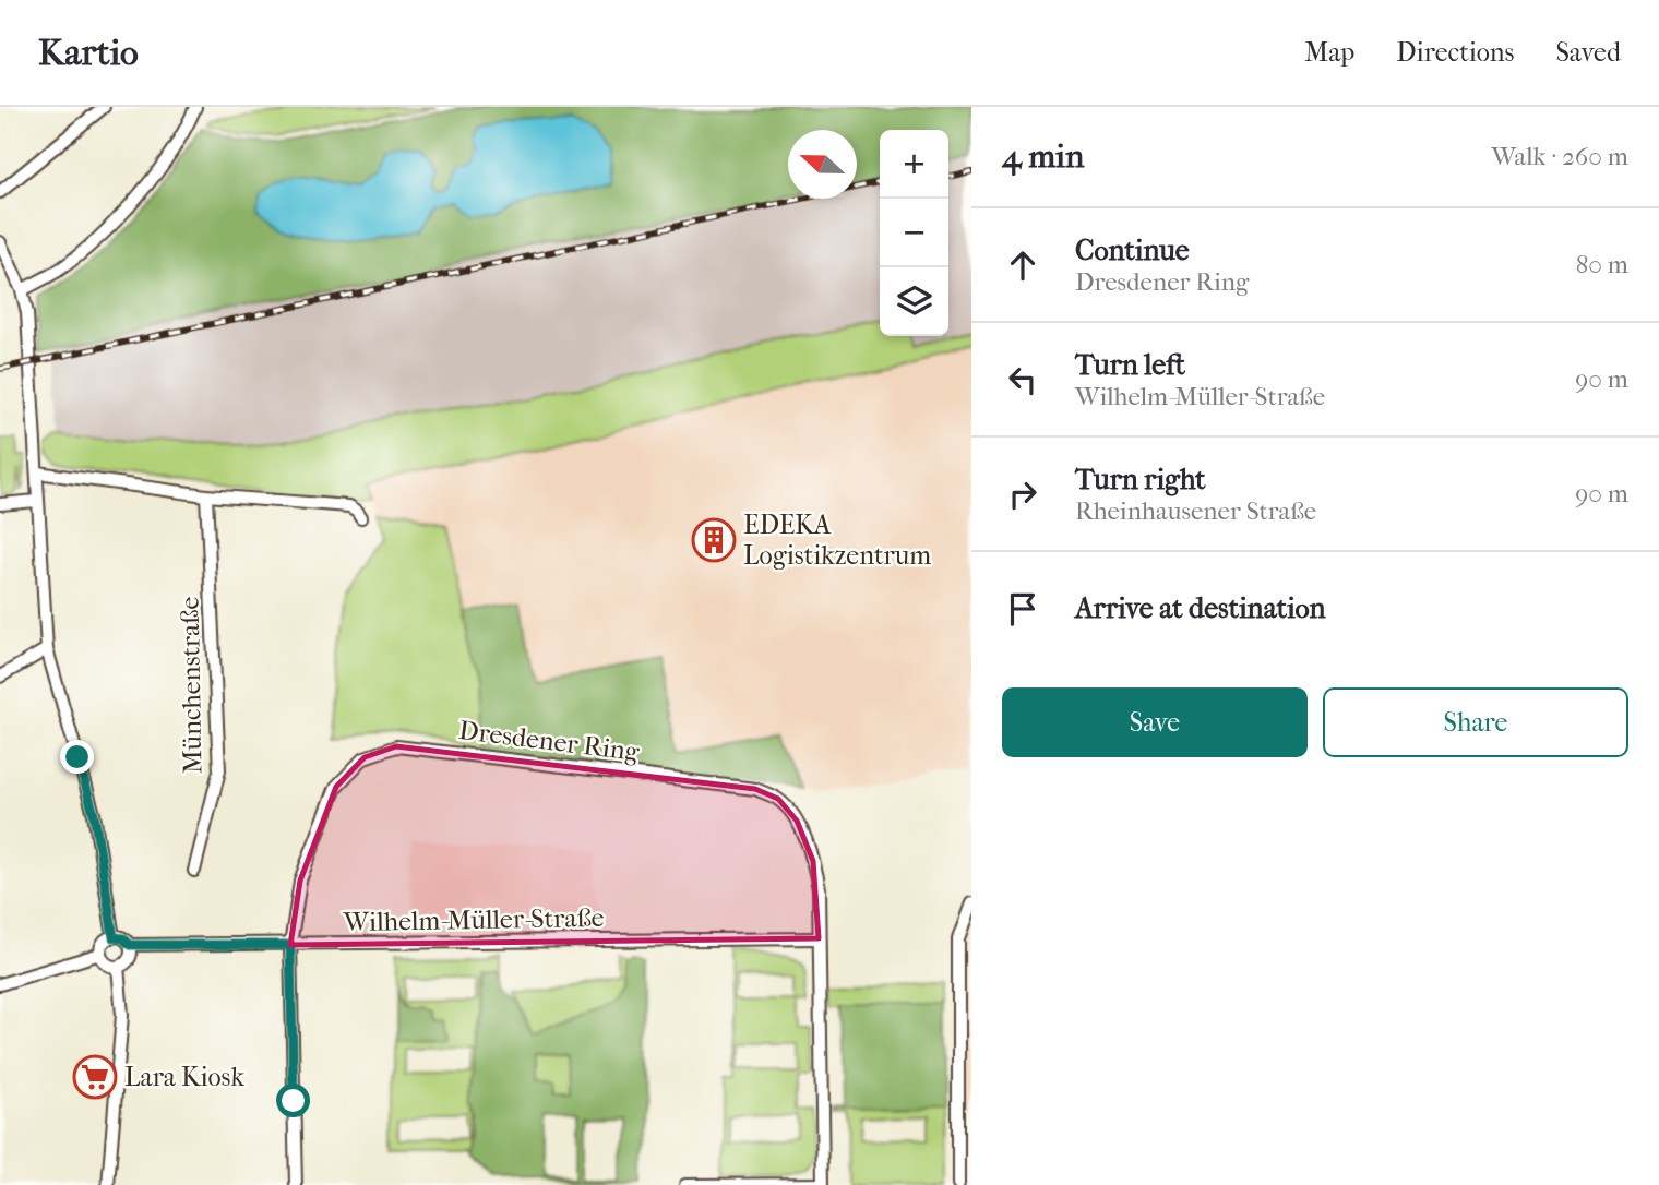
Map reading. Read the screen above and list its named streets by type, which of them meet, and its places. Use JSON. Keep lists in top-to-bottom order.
{
  "streets": {
    "street": ["Münchenstraße", "Dresdener Ring", "Wilhelm-Müller-Straße"]
  },
  "crossings": [
    ["Dresdener Ring", "Wilhelm-Müller-Straße"]
  ],
  "places": {
    "building": ["EDEKA Logistikzentrum"],
    "supermarket": ["Lara Kiosk"]
  },
  "north": "left",
  "page": {
    "header": "Kartio",
    "nav": ["Map", "Directions", "Saved"],
    "heading": ["4 min", "Walk · 260 m"],
    "map_buttons": ["+", "−"],
    "list": [
      ["Continue", "Dresdener Ring", "80 m"],
      ["Turn left", "Wilhelm-Müller-Straße", "90 m"],
      ["Turn right", "Rheinhausener Straße", "90 m"],
      "Arrive at destination"
    ],
    "buttons": ["Save", "Share"]
  }
}
